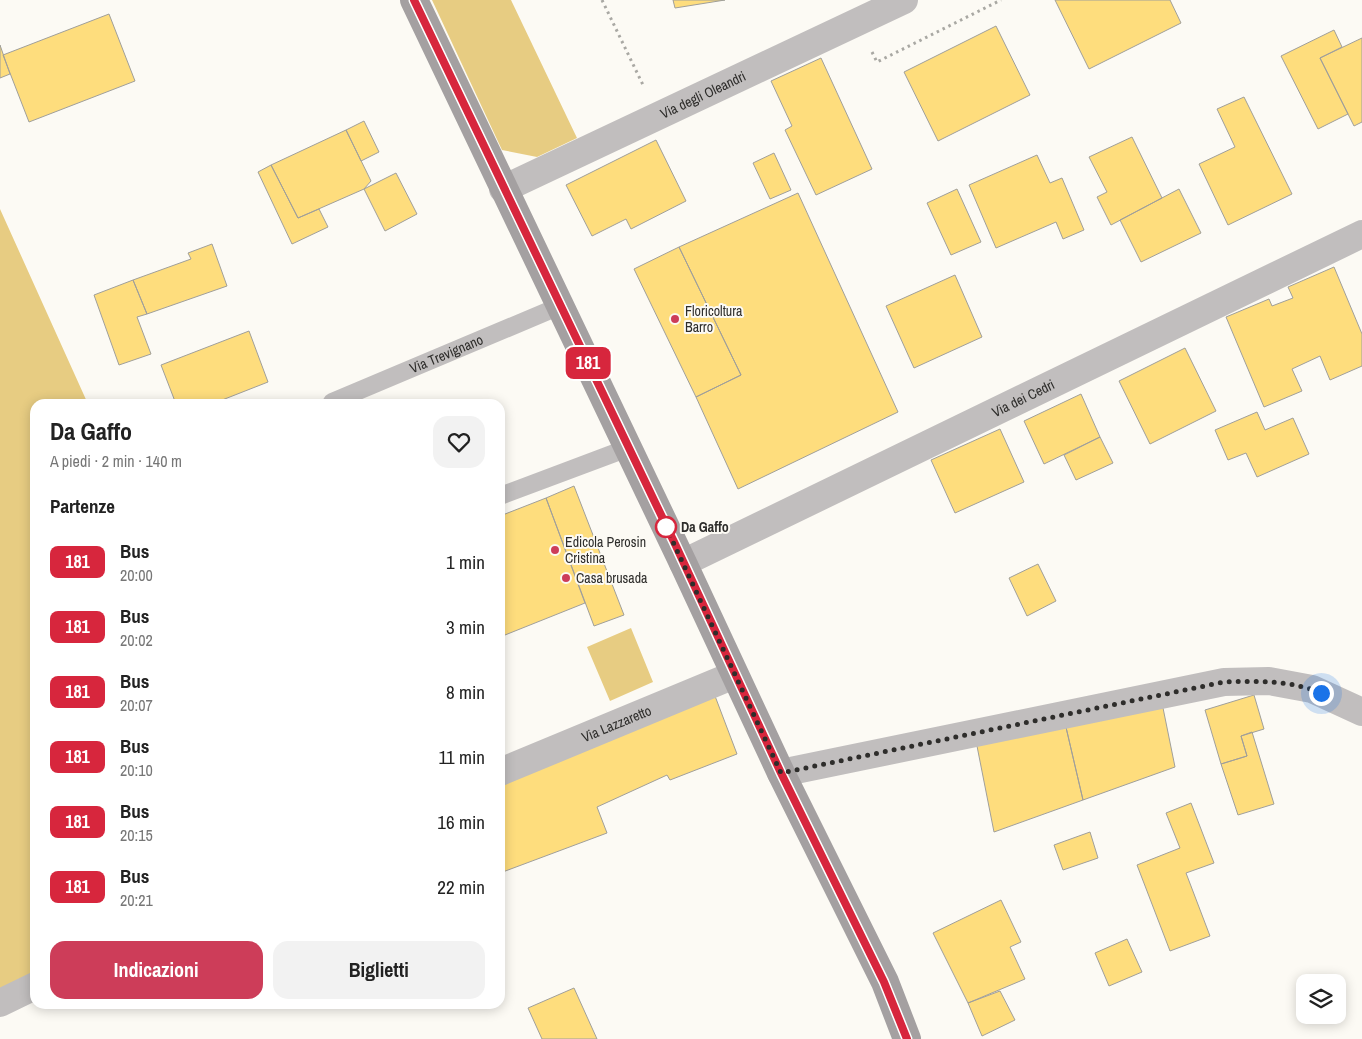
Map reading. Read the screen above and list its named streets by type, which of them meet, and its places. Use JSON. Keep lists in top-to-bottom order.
{
  "streets": {
    "street": ["Via degli Oleandri", "Via dei Cedri", "Via Lazzaretto"],
    "lane": ["Via Trevignano"]
  },
  "places": [
    "Floricoltura Barro",
    "Da Gaffo",
    "Edicola Perosin Cristina",
    "Casa brusada"
  ],
  "lines": ["bus line 181"],
  "page": {
    "on_map": "181",
    "heading": [
      ["Da Gaffo", "A piedi · 2 min · 140 m"],
      "Partenze"
    ],
    "list": [
      {
        "mark": "181",
        "name": "Bus",
        "note": "20:00",
        "value": "1 min"
      },
      {
        "mark": "181",
        "name": "Bus",
        "note": "20:02",
        "value": "3 min"
      },
      {
        "mark": "181",
        "name": "Bus",
        "note": "20:07",
        "value": "8 min"
      },
      {
        "mark": "181",
        "name": "Bus",
        "note": "20:10",
        "value": "11 min"
      },
      {
        "mark": "181",
        "name": "Bus",
        "note": "20:15",
        "value": "16 min"
      },
      {
        "mark": "181",
        "name": "Bus",
        "note": "20:21",
        "value": "22 min"
      }
    ],
    "buttons": ["Indicazioni", "Biglietti"]
  }
}
